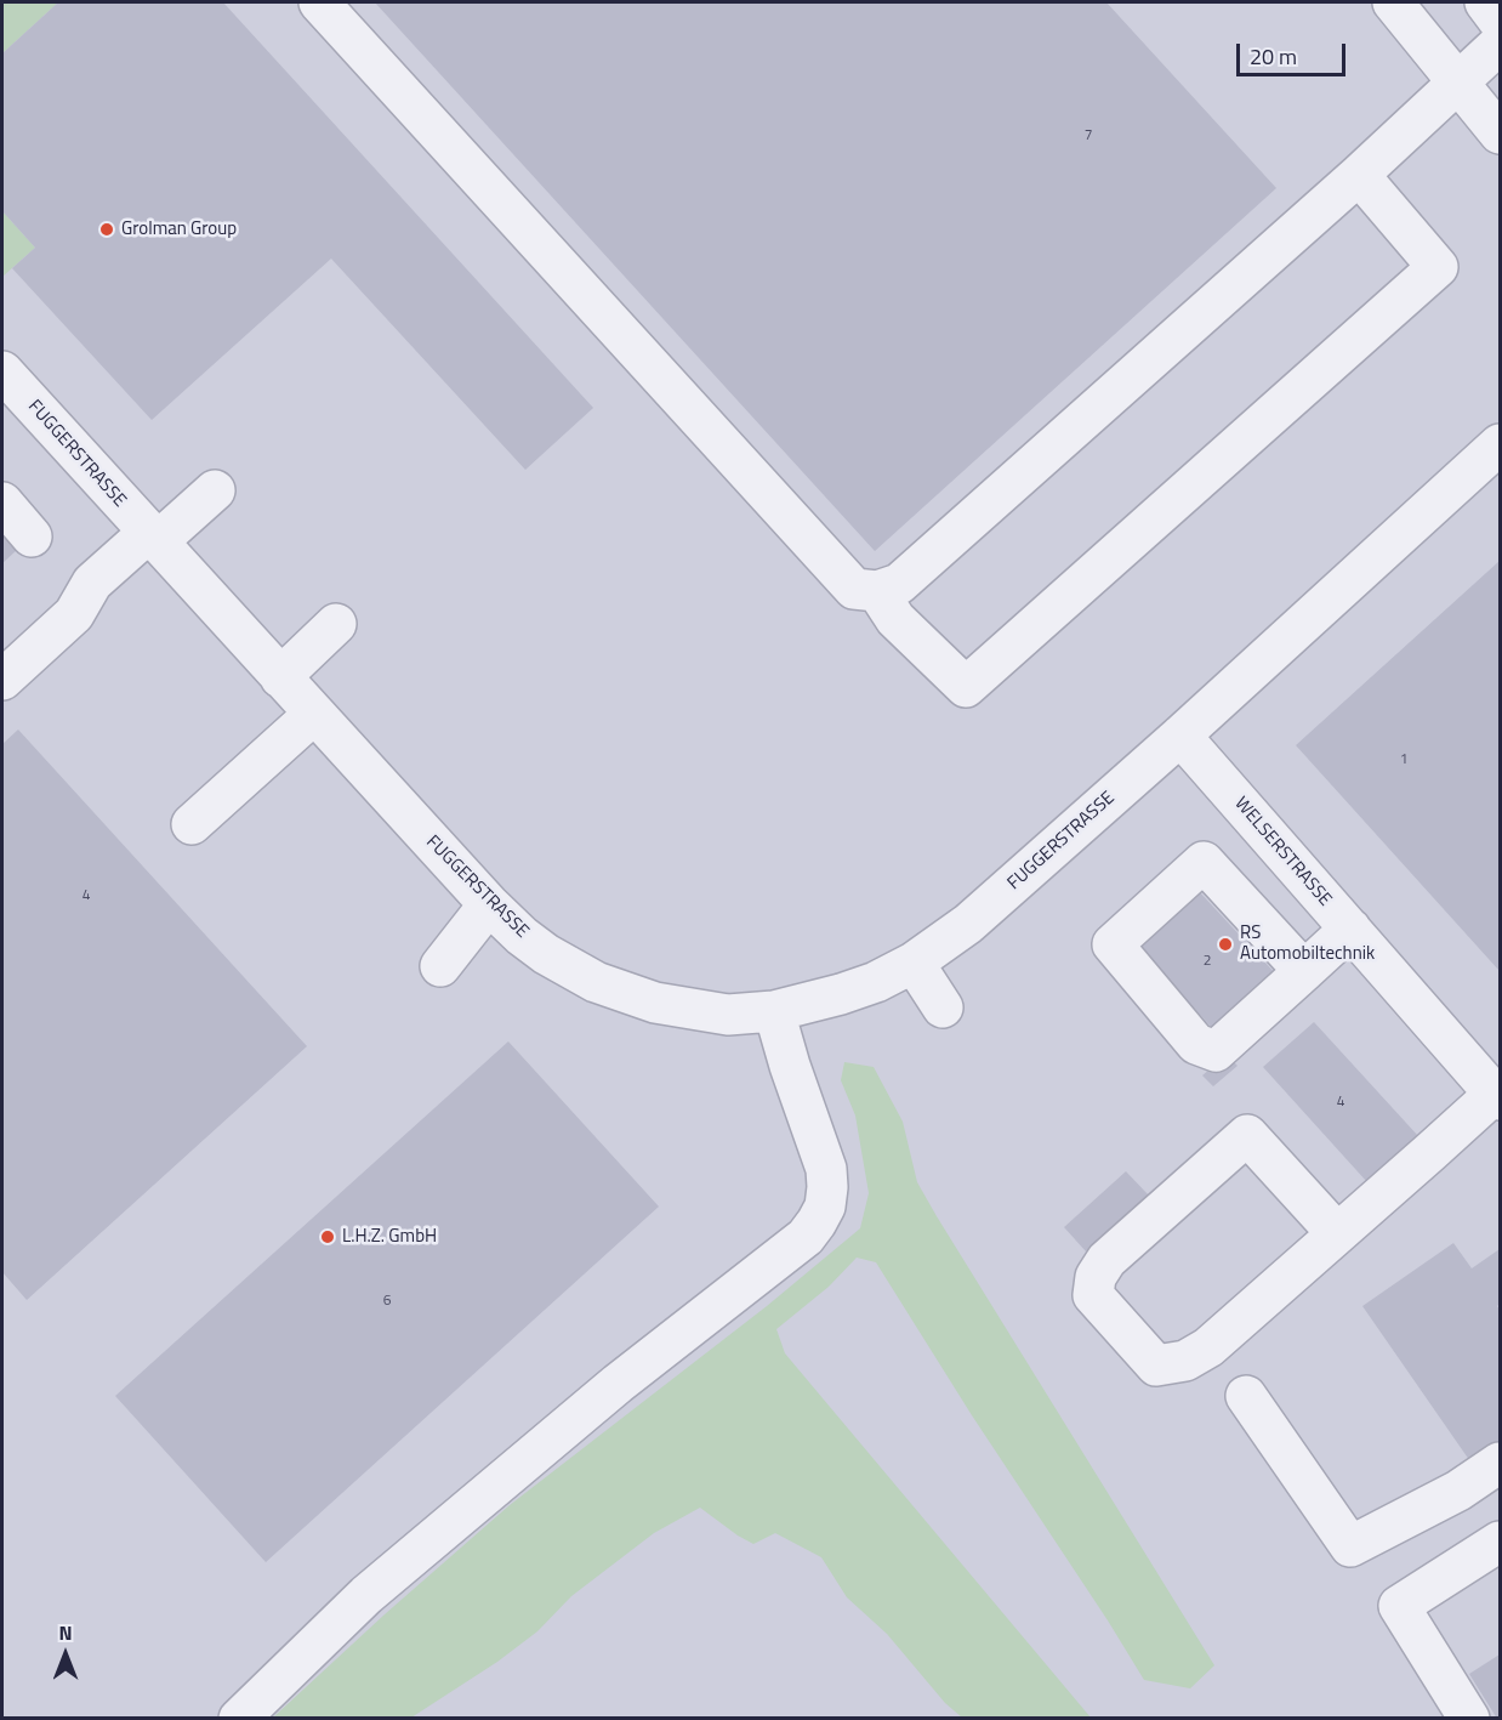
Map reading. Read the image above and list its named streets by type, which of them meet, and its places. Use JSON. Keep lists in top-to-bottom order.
{
  "streets": {
    "street": ["FUGGERSTRASSE", "WELSERSTRASSE"]
  },
  "crossings": [
    ["FUGGERSTRASSE", "WELSERSTRASSE"]
  ],
  "places": ["Grolman Group", "RS Automobiltechnik", "L.H.Z. GmbH"],
  "house_numbers": [
    "7",
    "1",
    "4",
    "2",
    "4",
    "6"
  ],
  "scale_bar": "20 m",
  "north": "top"
}
